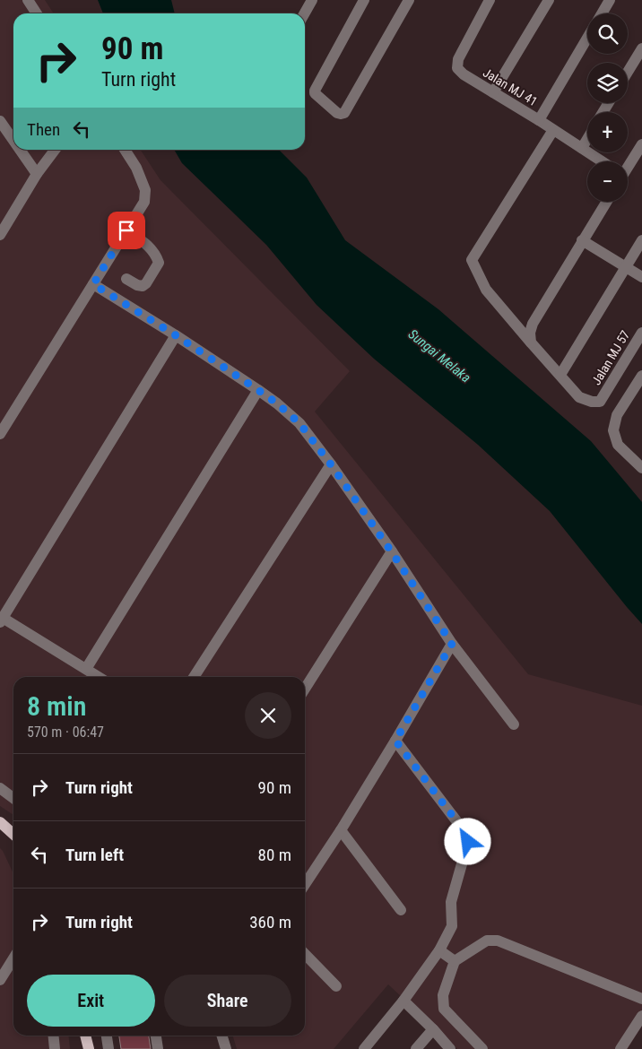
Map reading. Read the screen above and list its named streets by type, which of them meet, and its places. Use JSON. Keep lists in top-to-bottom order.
{
  "streets": {
    "street": ["Jalan MJ 41", "Jalan MJ 57"]
  },
  "water": ["Sungai Melaka"],
  "page": {
    "map_buttons": ["+", "−"],
    "turn": ["90 m", "Turn right"],
    "then": "Then",
    "heading": ["8 min", "570 m · 06:47"],
    "list": [
      {
        "name": "Turn right",
        "value": "90 m"
      },
      {
        "name": "Turn left",
        "value": "80 m"
      },
      {
        "name": "Turn right",
        "value": "360 m"
      }
    ],
    "buttons": ["Exit", "Share"]
  }
}
